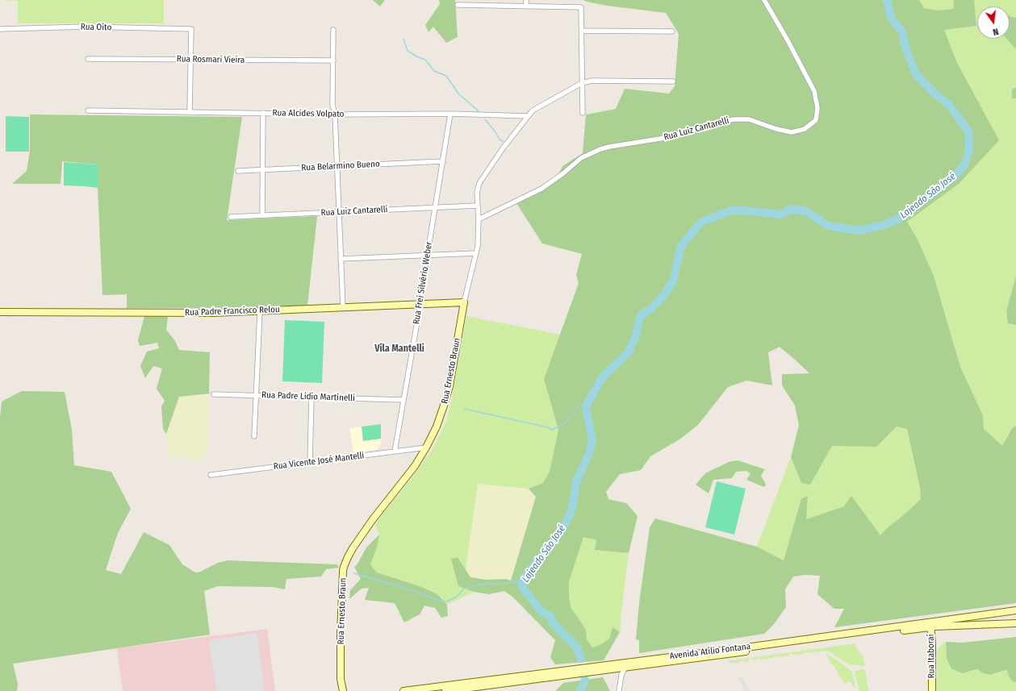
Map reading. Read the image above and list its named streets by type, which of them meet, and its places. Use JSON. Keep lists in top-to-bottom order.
{
  "streets": {
    "street": [
      "Rua Oito",
      "Rua Rosmari Vieira",
      "Rua Alcides Volpato",
      "Rua Luiz Cantarelli",
      "Rua Belarmino Bueno",
      "Rua Frei Silvério Weber",
      "Rua Padre Francisco Relou",
      "Rua Ernesto Braun",
      "Rua Padre Lidio Martinelli",
      "Rua Vicente José Mantelli",
      "Avenida Atílio Fontana",
      "Rua Itaboraí"
    ]
  },
  "crossings": [
    ["Rua Oito", "Rua Rosmari Vieira"],
    ["Rua Alcides Volpato", "Rua Frei Silvério Weber"],
    ["Rua Alcides Volpato", "Rua Ernesto Braun"],
    ["Rua Luiz Cantarelli", "Rua Frei Silvério Weber"],
    ["Rua Luiz Cantarelli", "Rua Ernesto Braun"],
    ["Rua Belarmino Bueno", "Rua Frei Silvério Weber"],
    ["Rua Frei Silvério Weber", "Rua Padre Francisco Relou"],
    ["Rua Frei Silvério Weber", "Rua Padre Lidio Martinelli"],
    ["Rua Frei Silvério Weber", "Rua Vicente José Mantelli"],
    ["Rua Padre Francisco Relou", "Rua Ernesto Braun"],
    ["Rua Ernesto Braun", "Rua Vicente José Mantelli"],
    ["Avenida Atílio Fontana", "Rua Itaboraí"]
  ],
  "districts": ["Vila Mantelli"],
  "water": ["Lajeado São José"],
  "north": "bottom"
}
